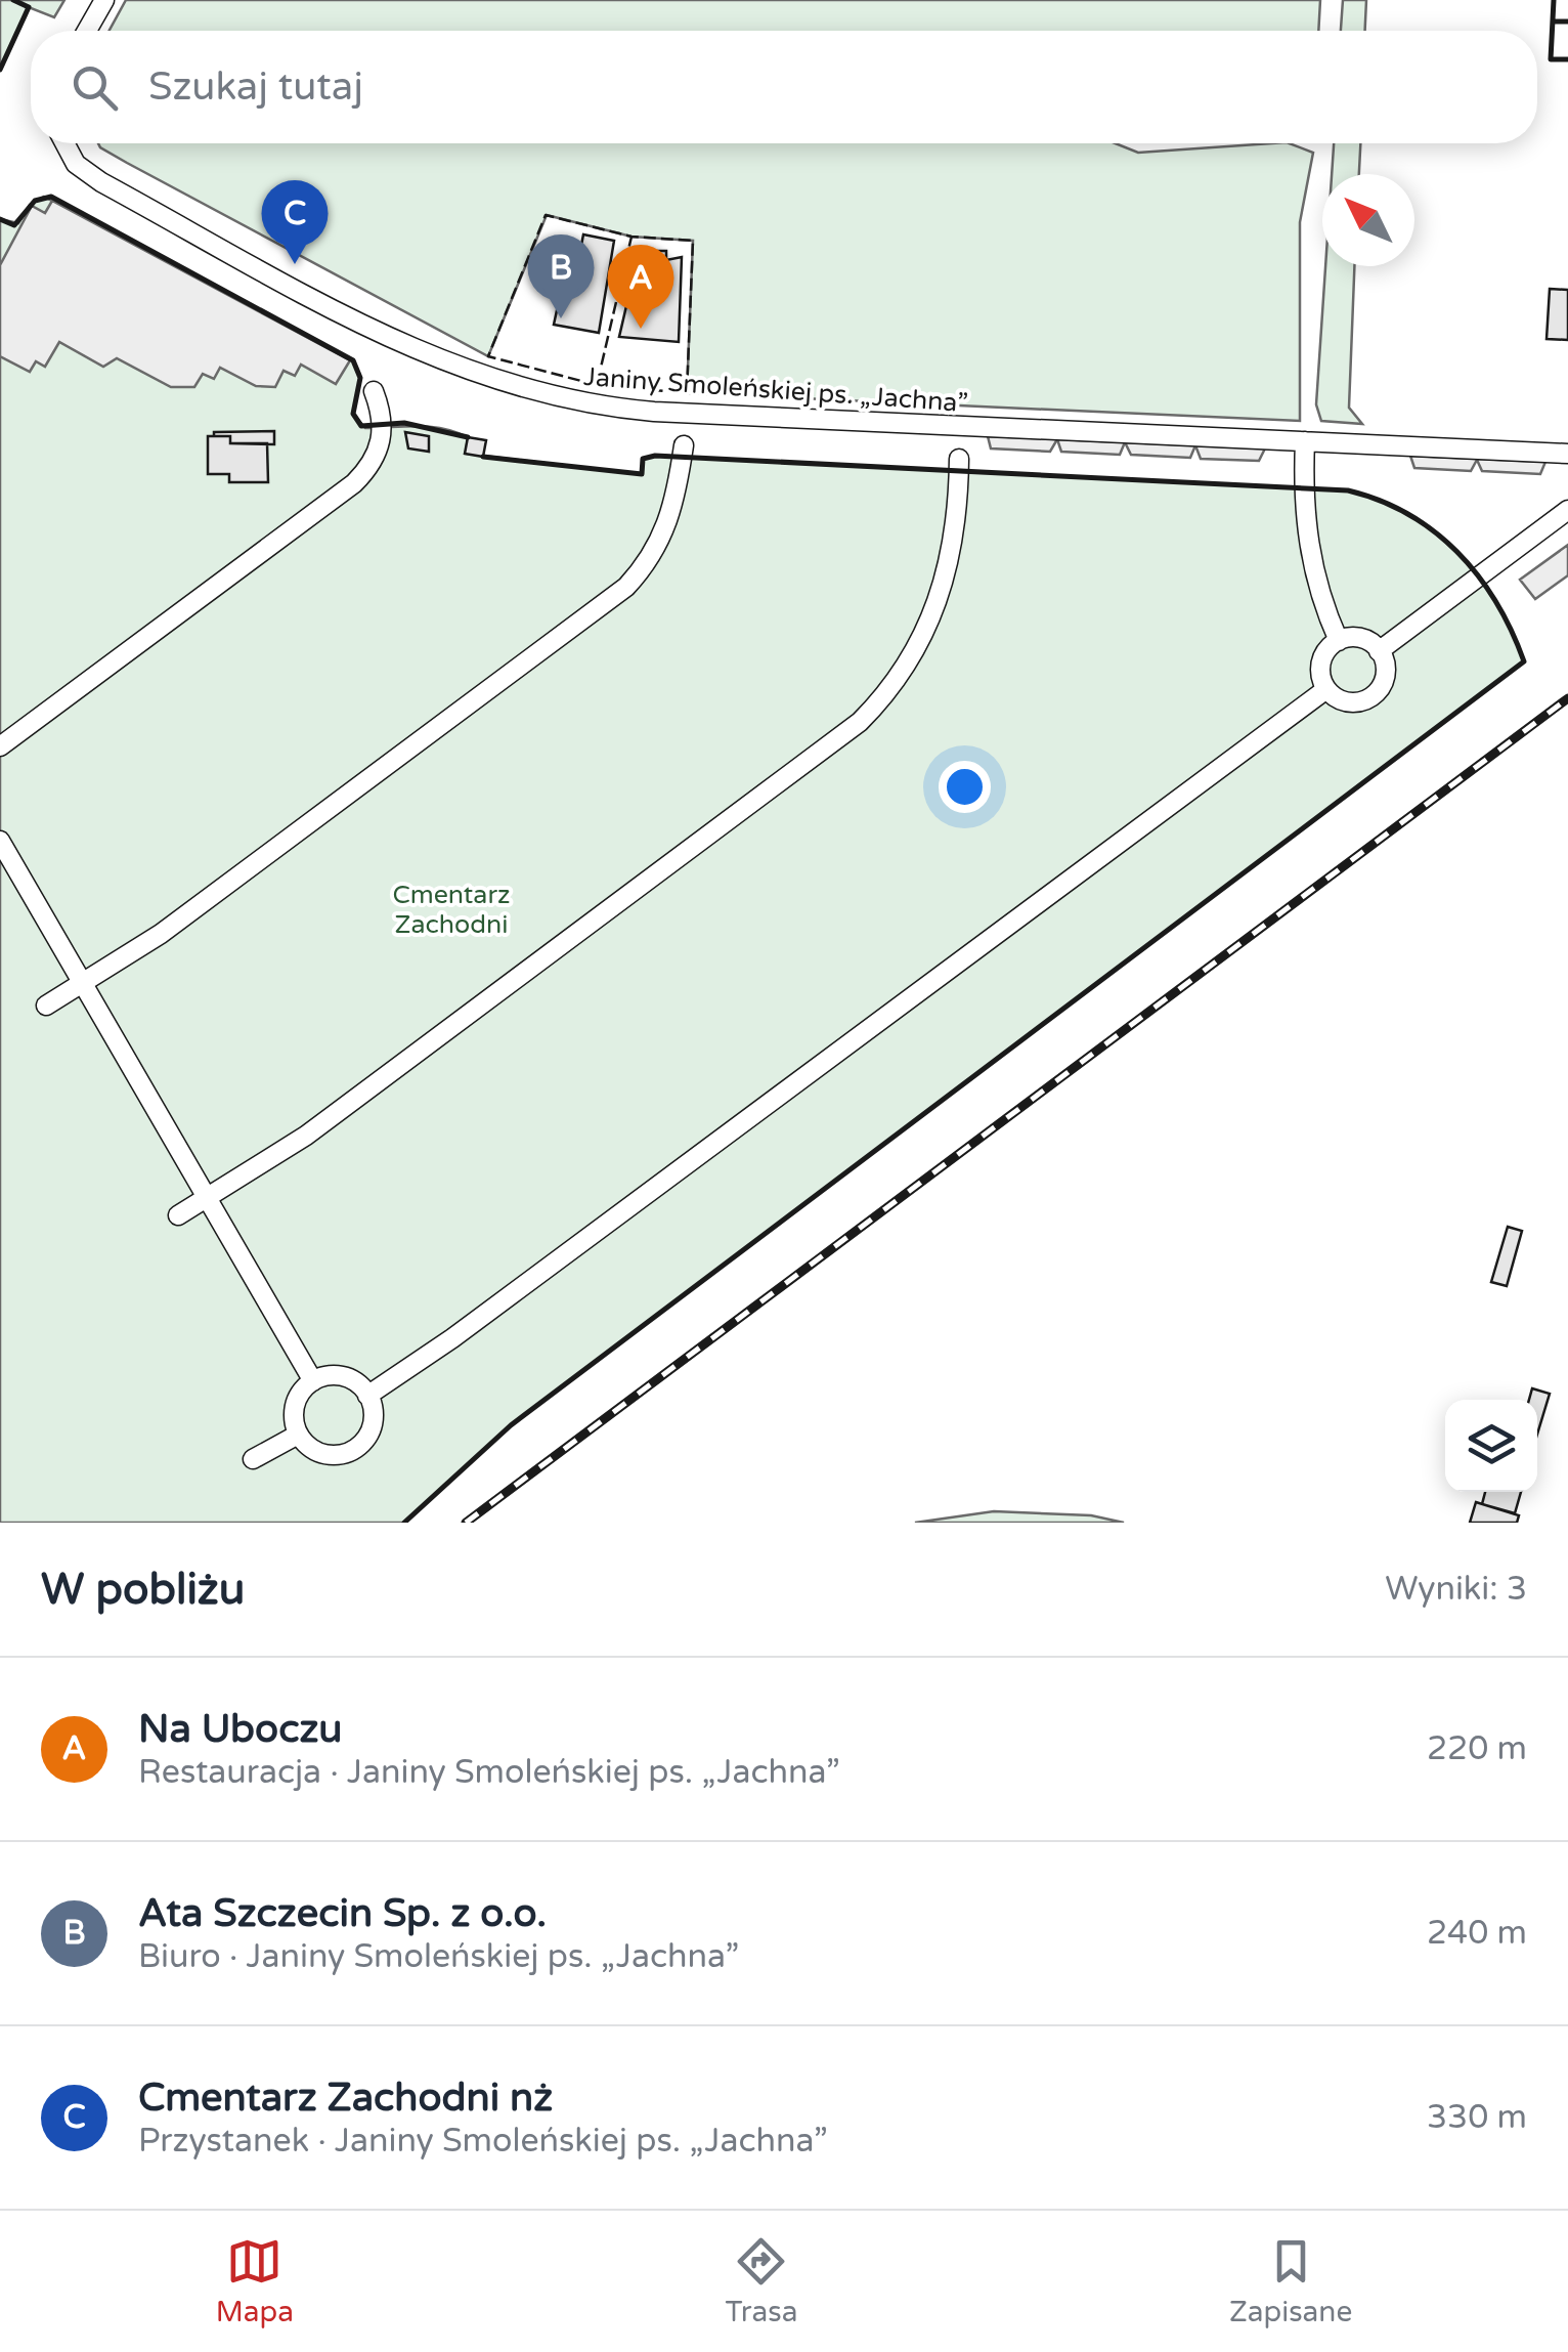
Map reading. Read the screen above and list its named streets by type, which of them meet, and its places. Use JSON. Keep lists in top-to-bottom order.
{
  "streets": {
    "street": ["Janiny Smoleńskiej ps. „Jachna”"]
  },
  "parks": ["Cmentarz Zachodni"],
  "north": "top left",
  "page": {
    "search": "Szukaj tutaj",
    "pins": ["C", "B", "A"],
    "heading": ["W pobliżu", "Wyniki: 3"],
    "list": [
      {
        "mark": "A",
        "name": "Na Uboczu",
        "note": "Restauracja · Janiny Smoleńskiej ps. „Jachna”",
        "value": "220 m"
      },
      {
        "mark": "B",
        "name": "Ata Szczecin Sp. z o.o.",
        "note": "Biuro · Janiny Smoleńskiej ps. „Jachna”",
        "value": "240 m"
      },
      {
        "mark": "C",
        "name": "Cmentarz Zachodni nż",
        "note": "Przystanek · Janiny Smoleńskiej ps. „Jachna”",
        "value": "330 m"
      }
    ],
    "nav": ["Mapa", "Trasa", "Zapisane"]
  }
}
